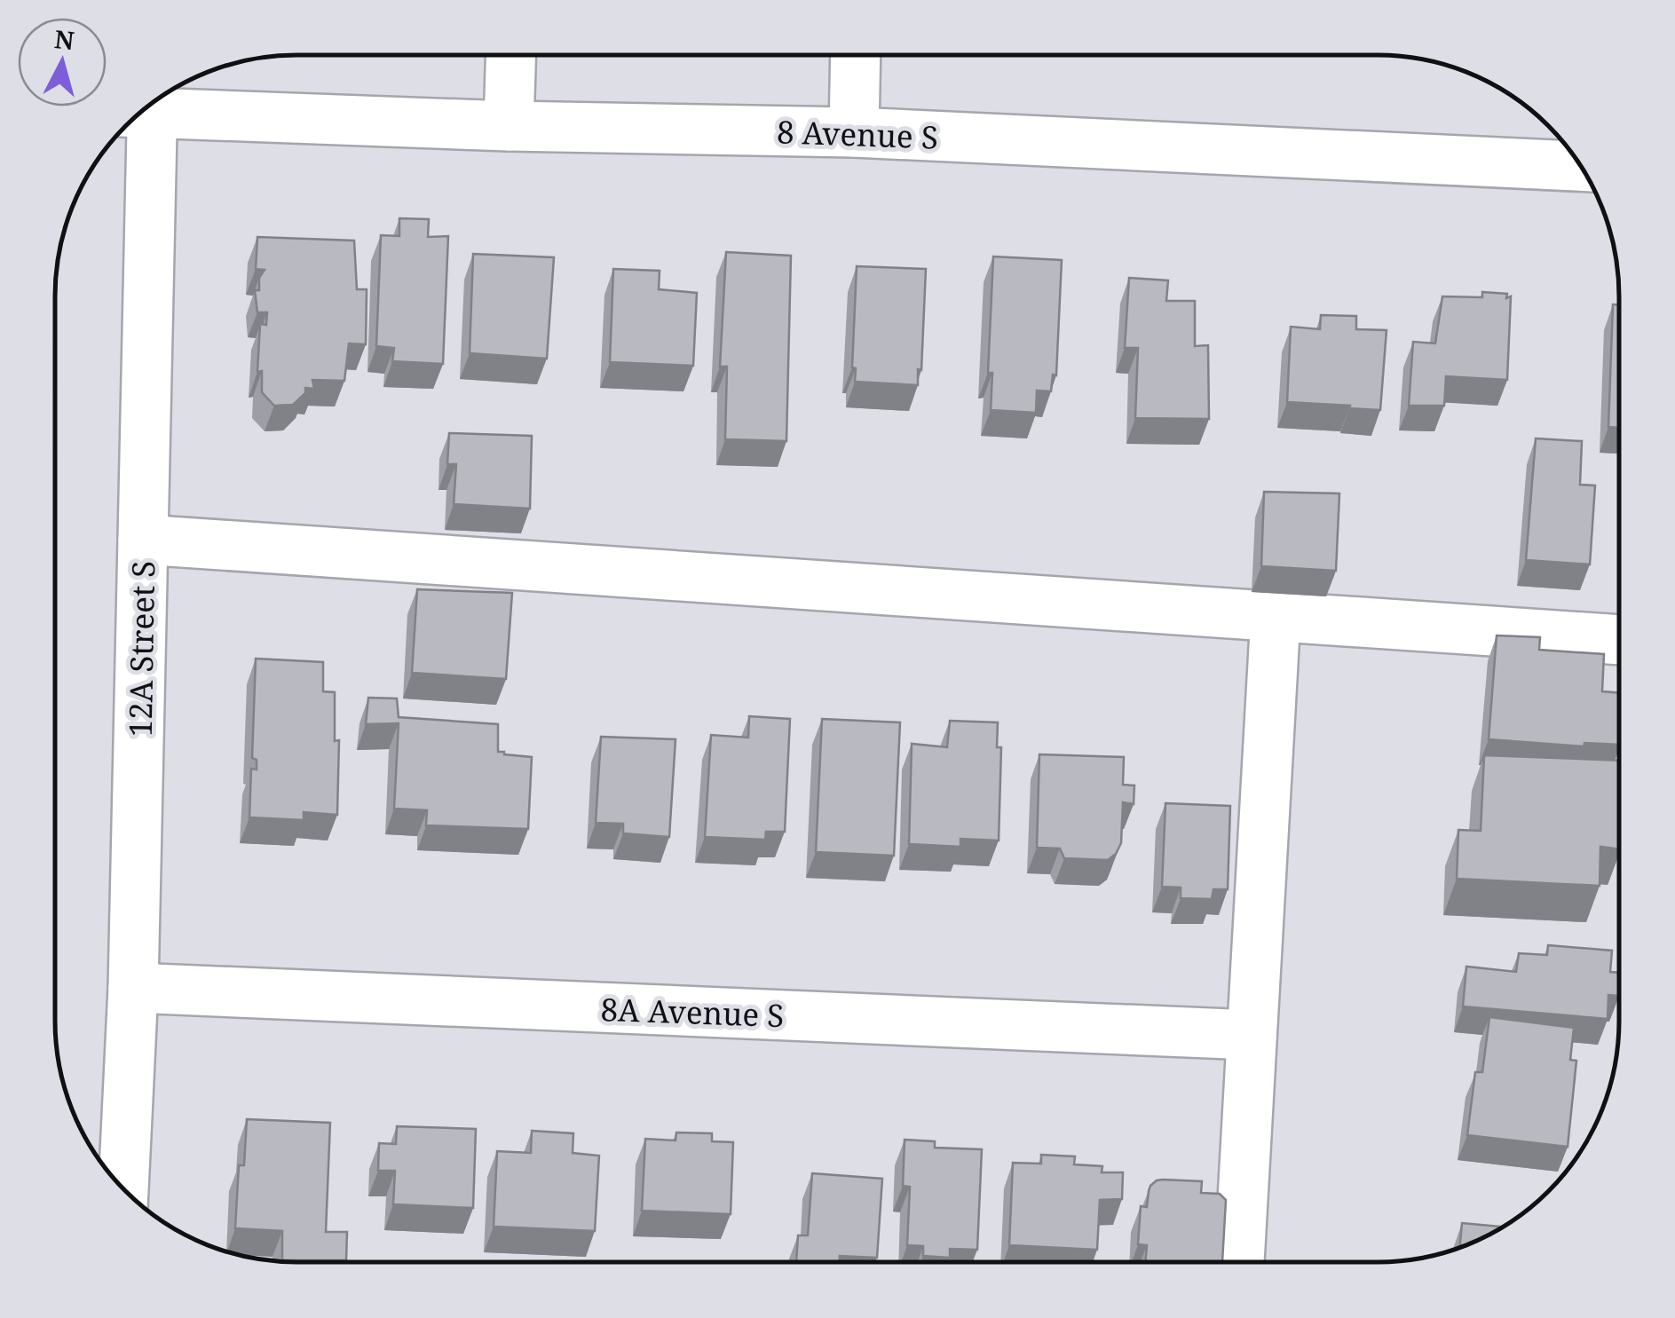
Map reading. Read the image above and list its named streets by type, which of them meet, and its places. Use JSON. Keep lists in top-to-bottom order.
{
  "streets": {
    "street": ["8 Avenue S", "12A Street S", "8A Avenue S"]
  },
  "crossings": [
    ["12A Street S", "8A Avenue S"]
  ],
  "north": "top"
}
